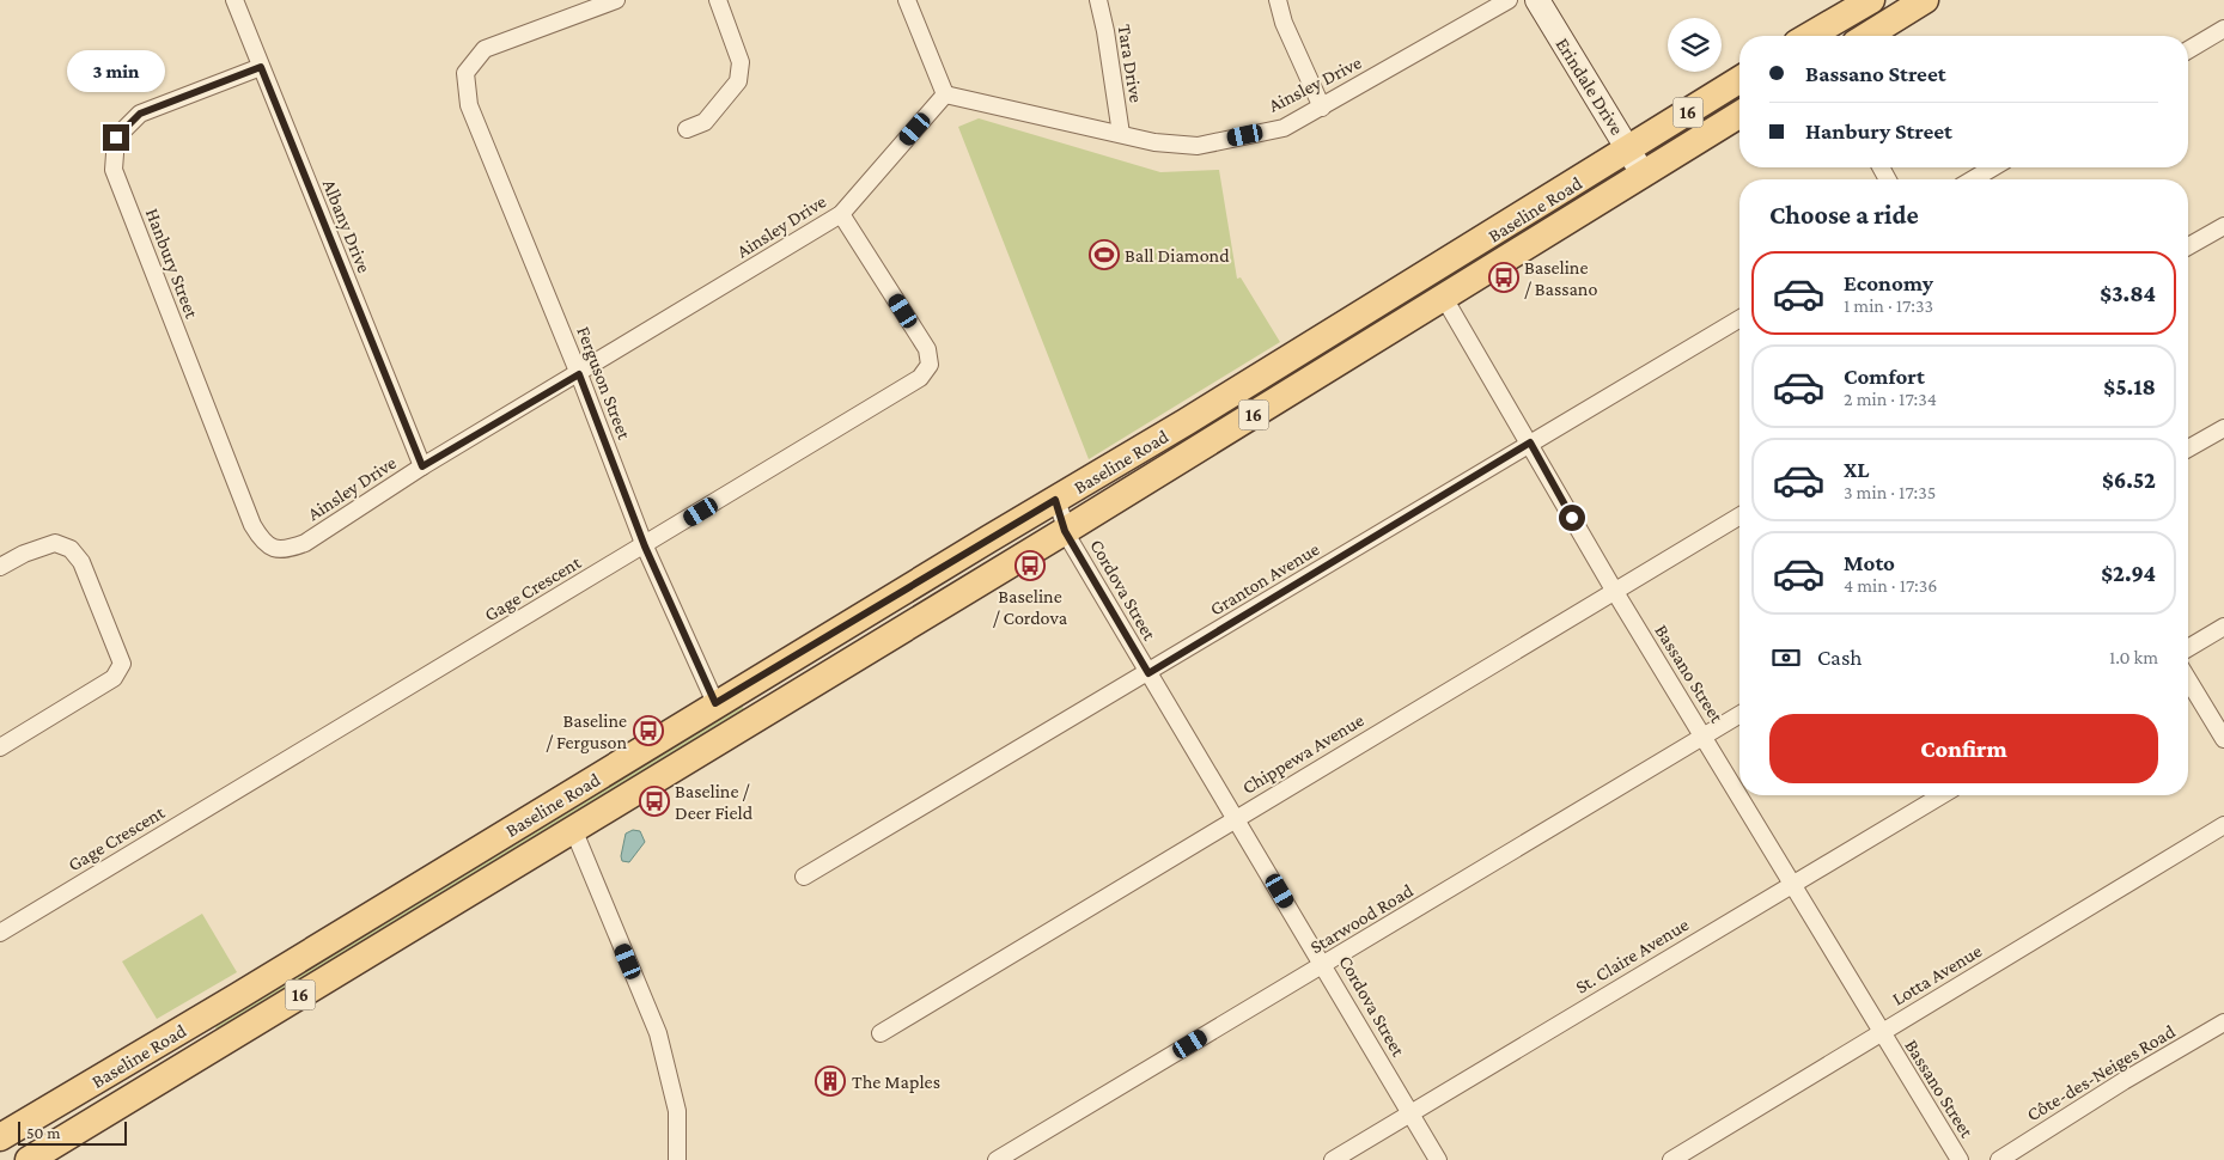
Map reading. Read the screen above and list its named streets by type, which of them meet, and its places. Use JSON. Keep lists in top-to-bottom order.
{
  "streets": {
    "main road": ["16", "Baseline Road"],
    "street": [
      "Tara Drive",
      "Ainsley Drive",
      "Erindale Drive",
      "Albany Drive",
      "Hanbury Street",
      "Ferguson Street",
      "Granton Avenue",
      "Gage Crescent",
      "Cordova Street",
      "Bassano Street",
      "Chippewa Avenue",
      "Starwood Road",
      "St. Claire Avenue",
      "Lotta Avenue",
      "Côte-des-Neiges Road"
    ]
  },
  "crossings": [
    ["Tara Drive", "Ainsley Drive"],
    ["Ainsley Drive", "Albany Drive"],
    ["Ainsley Drive", "Hanbury Street"],
    ["Ainsley Drive", "Ferguson Street"],
    ["Ainsley Drive", "Gage Crescent"],
    ["Erindale Drive", "Baseline Road"],
    ["Baseline Road", "Ferguson Street"],
    ["Baseline Road", "Cordova Street"],
    ["Baseline Road", "Bassano Street"],
    ["Albany Drive", "Hanbury Street"],
    ["Ferguson Street", "Gage Crescent"],
    ["Granton Avenue", "Cordova Street"],
    ["Granton Avenue", "Bassano Street"],
    ["Cordova Street", "Chippewa Avenue"],
    ["Cordova Street", "Starwood Road"],
    ["Cordova Street", "St. Claire Avenue"],
    ["Bassano Street", "Chippewa Avenue"],
    ["Bassano Street", "Starwood Road"],
    ["Bassano Street", "St. Claire Avenue"],
    ["Bassano Street", "Lotta Avenue"]
  ],
  "places": {
    "sports": ["Ball Diamond"],
    "bus stop": [
      "Baseline / Bassano",
      "Baseline / Cordova",
      "Baseline / Ferguson",
      "Baseline / Deer Field"
    ],
    "building": ["The Maples"]
  },
  "scale_bar": "50 m",
  "page": {
    "banner": ["Bassano Street", "Hanbury Street"],
    "bubble": "3 min",
    "heading": "Choose a ride",
    "list": [
      {
        "name": "Economy",
        "note": "1 min · 17:33",
        "value": "$3.84"
      },
      {
        "name": "Comfort",
        "note": "2 min · 17:34",
        "value": "$5.18"
      },
      {
        "name": "XL",
        "note": "3 min · 17:35",
        "value": "$6.52"
      },
      {
        "name": "Moto",
        "note": "4 min · 17:36",
        "value": "$2.94"
      }
    ],
    "pay": ["Cash", "1.0 km"],
    "buttons": "Confirm",
    "scale": "50 m"
  }
}
